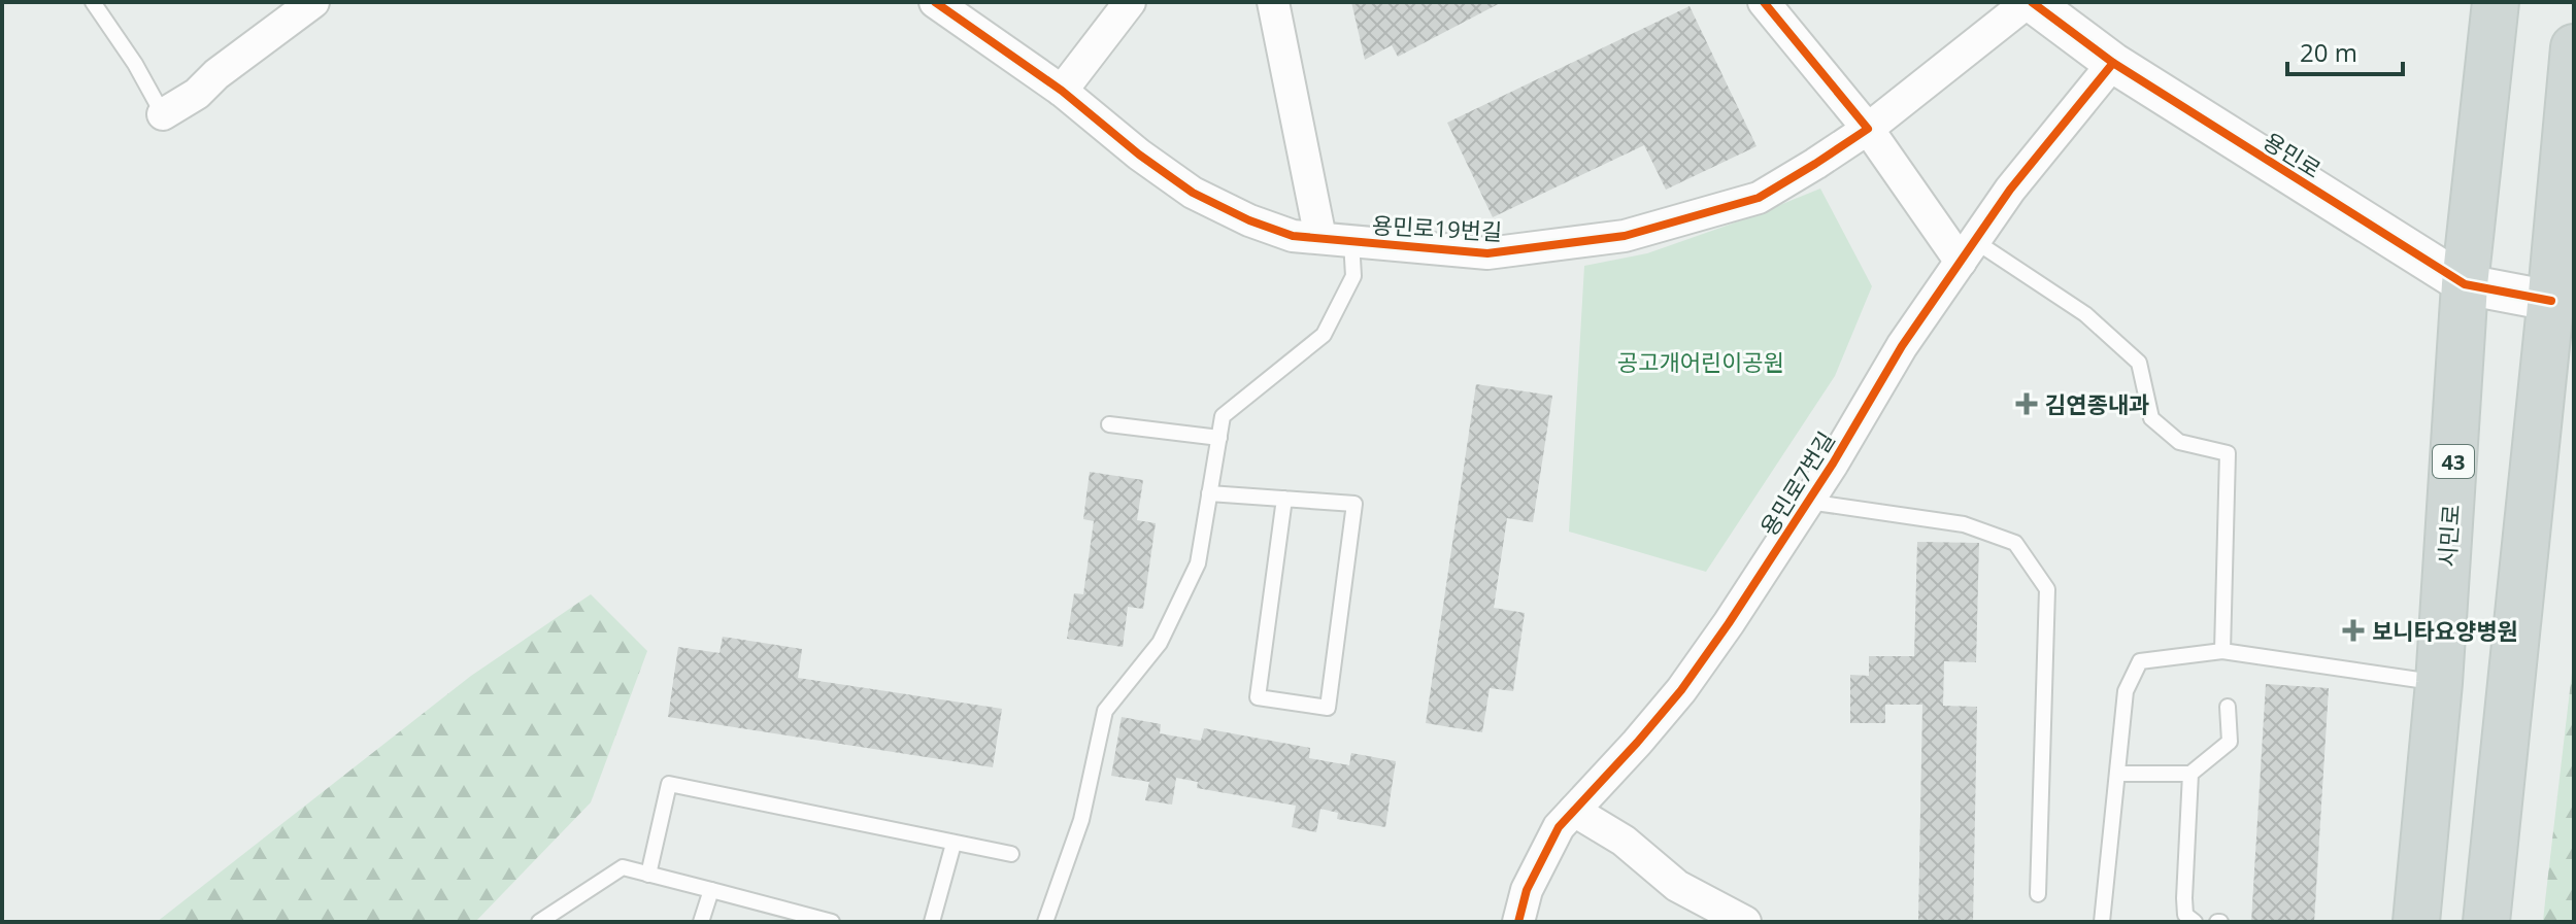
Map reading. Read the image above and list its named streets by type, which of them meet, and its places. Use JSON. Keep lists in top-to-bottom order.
{
  "streets": {
    "main road": ["43", "시민로"],
    "street": ["용민로", "용민로19번길", "용민로7번길"]
  },
  "crossings": [
    ["용민로", "용민로19번길"],
    ["용민로", "용민로7번길"],
    ["용민로", "시민로"]
  ],
  "parks": ["공고개어린이공원"],
  "places": {
    "health": ["김연종내과", "보니타요양병원"]
  },
  "scale_bar": "20 m"
}
